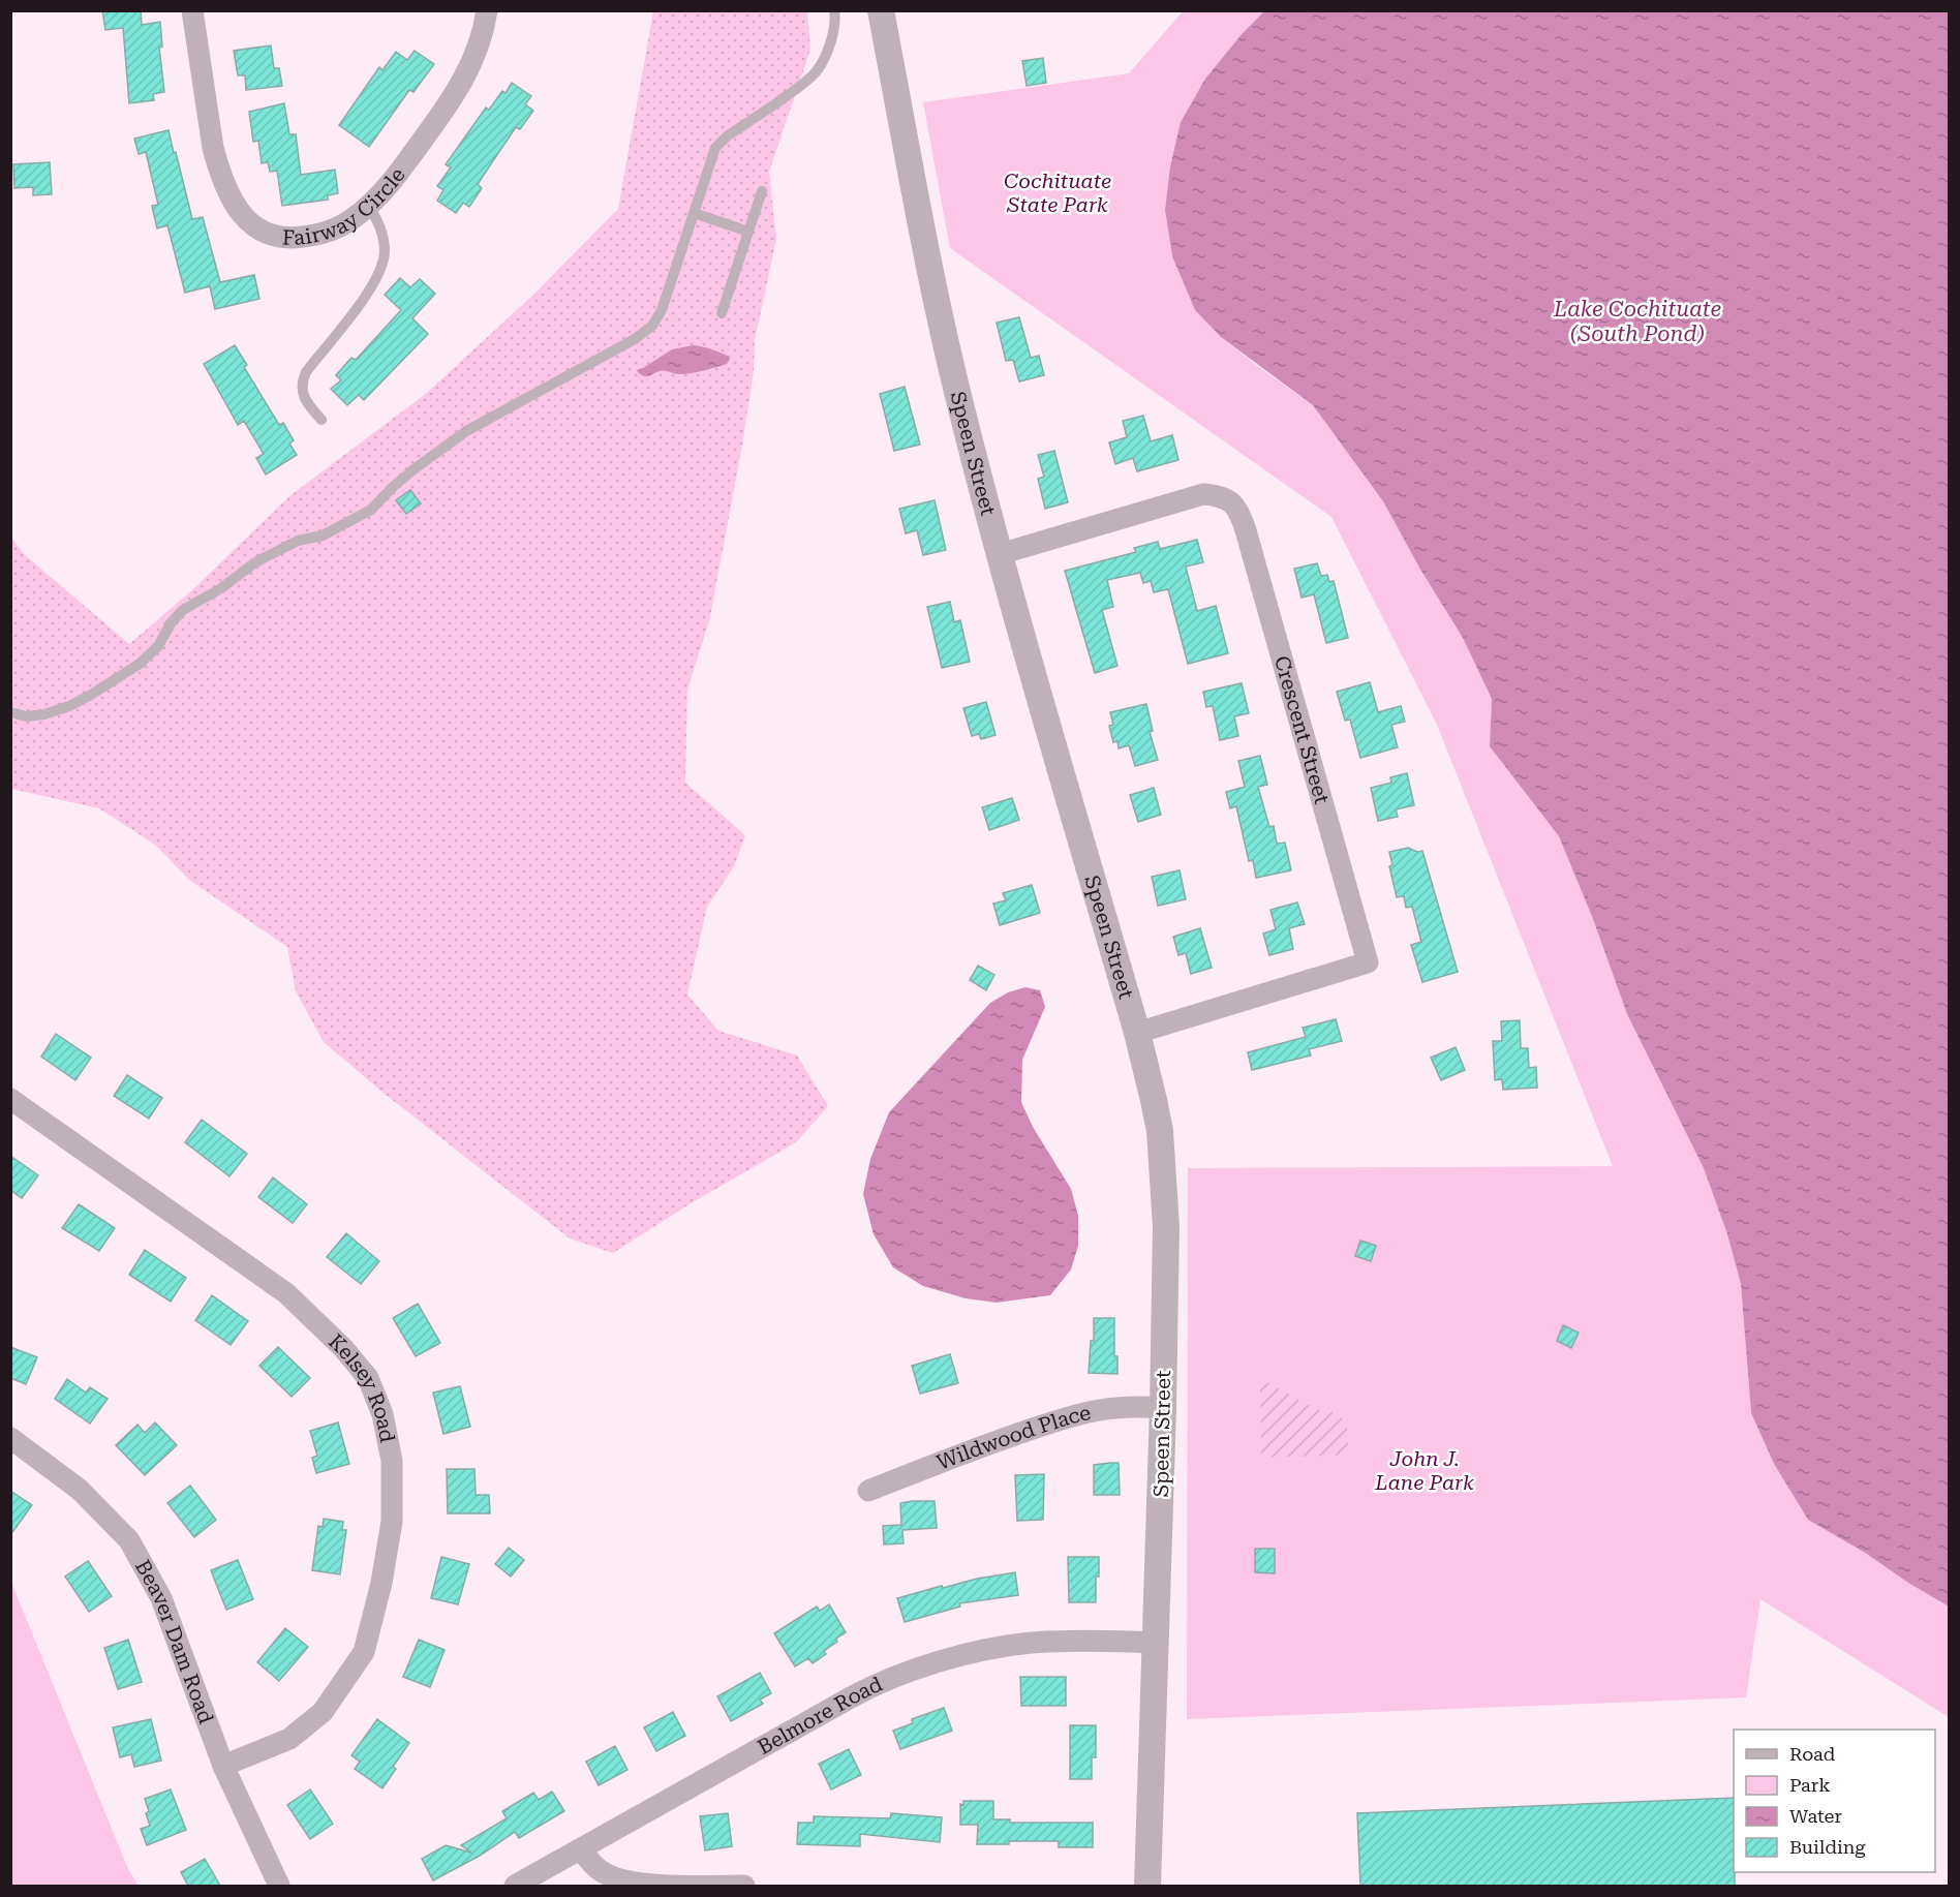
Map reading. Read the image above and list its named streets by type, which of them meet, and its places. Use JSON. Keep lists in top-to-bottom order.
{
  "streets": {
    "street": [
      "Fairway Circle",
      "Speen Street",
      "Crescent Street",
      "Kelsey Road",
      "Wildwood Place",
      "Beaver Dam Road",
      "Belmore Road"
    ]
  },
  "crossings": [
    ["Speen Street", "Crescent Street"],
    ["Speen Street", "Wildwood Place"],
    ["Speen Street", "Belmore Road"],
    ["Kelsey Road", "Beaver Dam Road"]
  ],
  "water": ["Lake Cochituate (South Pond)"],
  "parks": ["Cochituate State Park", "John J. Lane Park"],
  "legend": [
    "Road",
    "Park",
    "Water",
    "Building"
  ]
}
